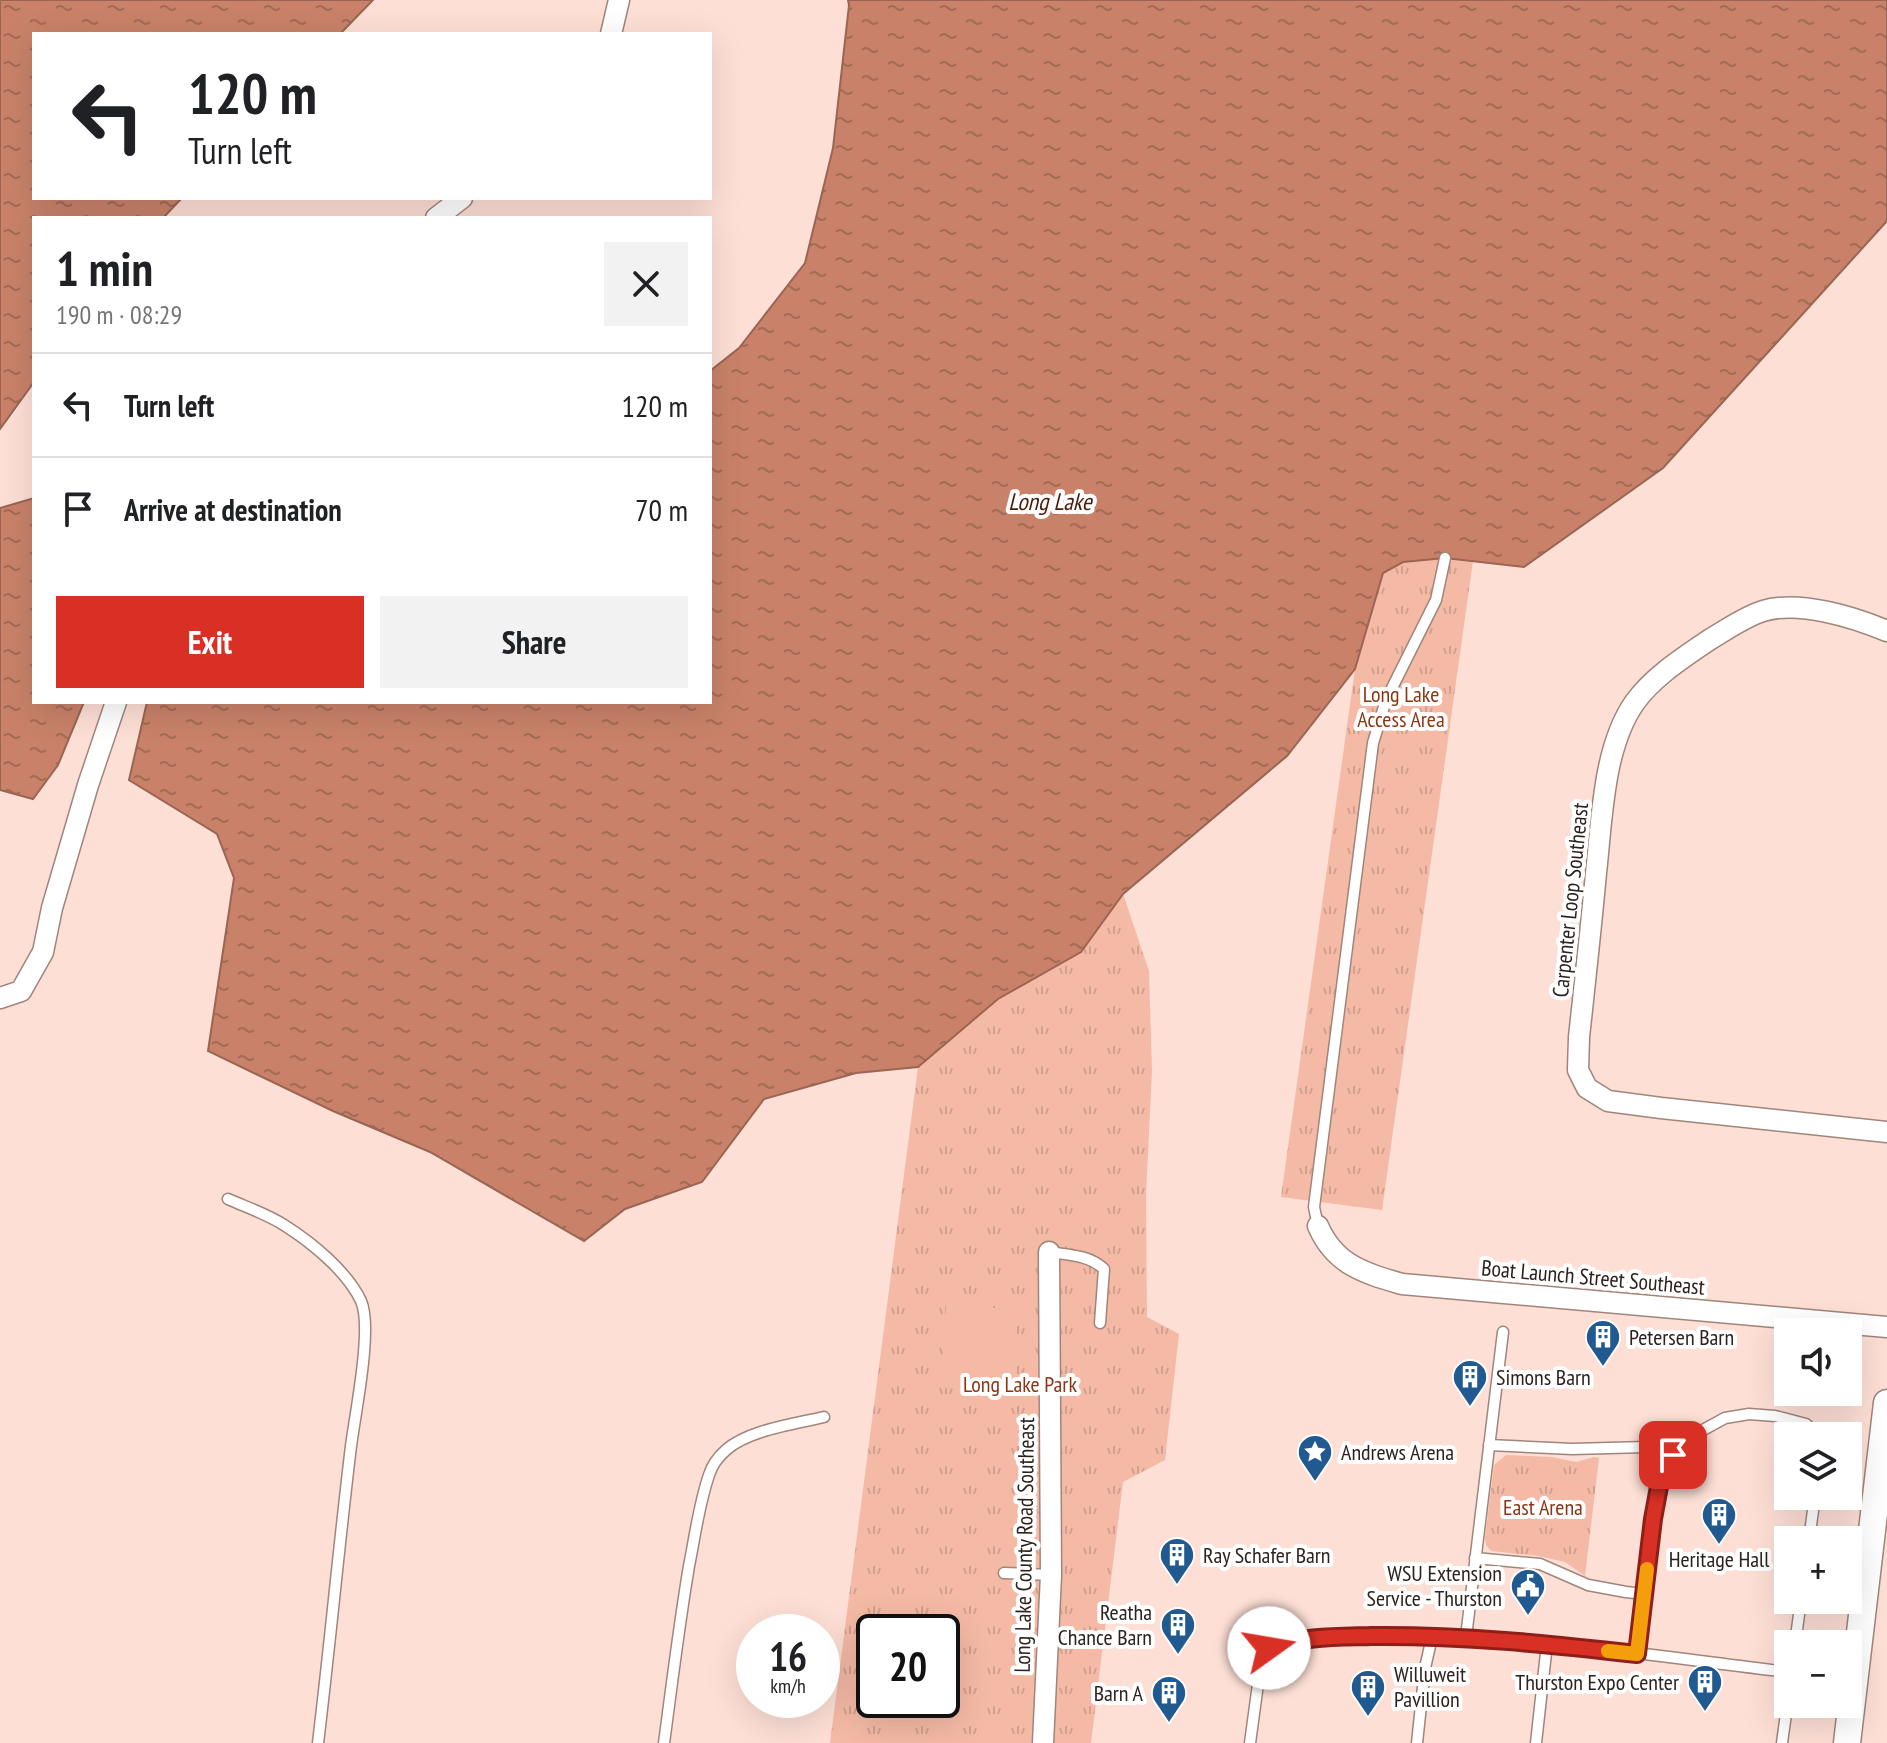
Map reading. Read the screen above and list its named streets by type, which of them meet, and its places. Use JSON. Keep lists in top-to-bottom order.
{
  "streets": {
    "street": ["Carpenter Loop Southeast", "Boat Launch Street Southeast", "Long Lake County Road Southeast"]
  },
  "water": ["Long Lake"],
  "parks": ["Long Lake Access Area", "Long Lake Park", "East Arena"],
  "places": {
    "building": [
      "Petersen Barn",
      "Simons Barn",
      "Heritage Hall",
      "Ray Schafer Barn",
      "Reatha Chance Barn",
      "Thurston Expo Center",
      "Willuweit Pavillion",
      "Barn A"
    ],
    "place": ["Andrews Arena"],
    "public building": ["WSU Extension Service - Thurston"]
  },
  "page": {
    "turn": ["120 m", "Turn left"],
    "heading": ["1 min", "190 m · 08:29"],
    "list": [
      {
        "name": "Turn left",
        "value": "120 m"
      },
      {
        "name": "Arrive at destination",
        "value": "70 m"
      }
    ],
    "buttons": ["Exit", "Share"],
    "map_buttons": ["+", "−"],
    "speed": "16 km/h",
    "limit": "20"
  }
}
